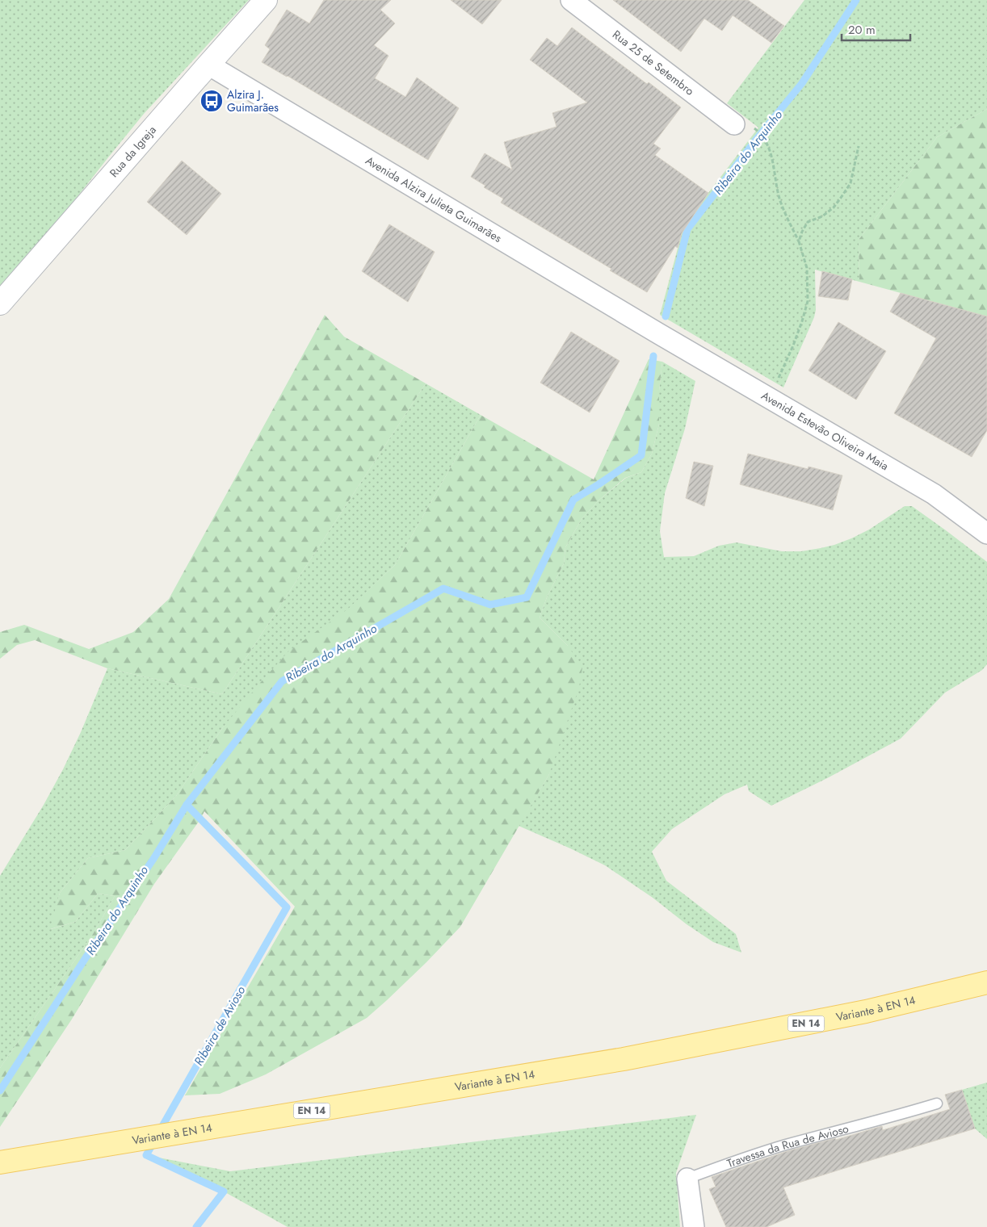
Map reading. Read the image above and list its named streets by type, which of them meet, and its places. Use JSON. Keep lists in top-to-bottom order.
{
  "streets": {
    "main road": ["Variante à EN 14", "EN 14"],
    "street": [
      "Rua 25 de Setembro",
      "Rua da Igreja",
      "Avenida Alzira Julieta Guimarães",
      "Avenida Estevão Oliveira Maia",
      "Travessa da Rua de Avioso"
    ]
  },
  "crossings": [
    ["Rua da Igreja", "Avenida Alzira Julieta Guimarães"],
    ["Avenida Alzira Julieta Guimarães", "Avenida Estevão Oliveira Maia"]
  ],
  "water": ["Ribeira do Arquinho", "Ribeira de Avioso"],
  "places": {
    "bus stop": ["Alzira J. Guimarães"]
  },
  "scale_bar": "20 m"
}
